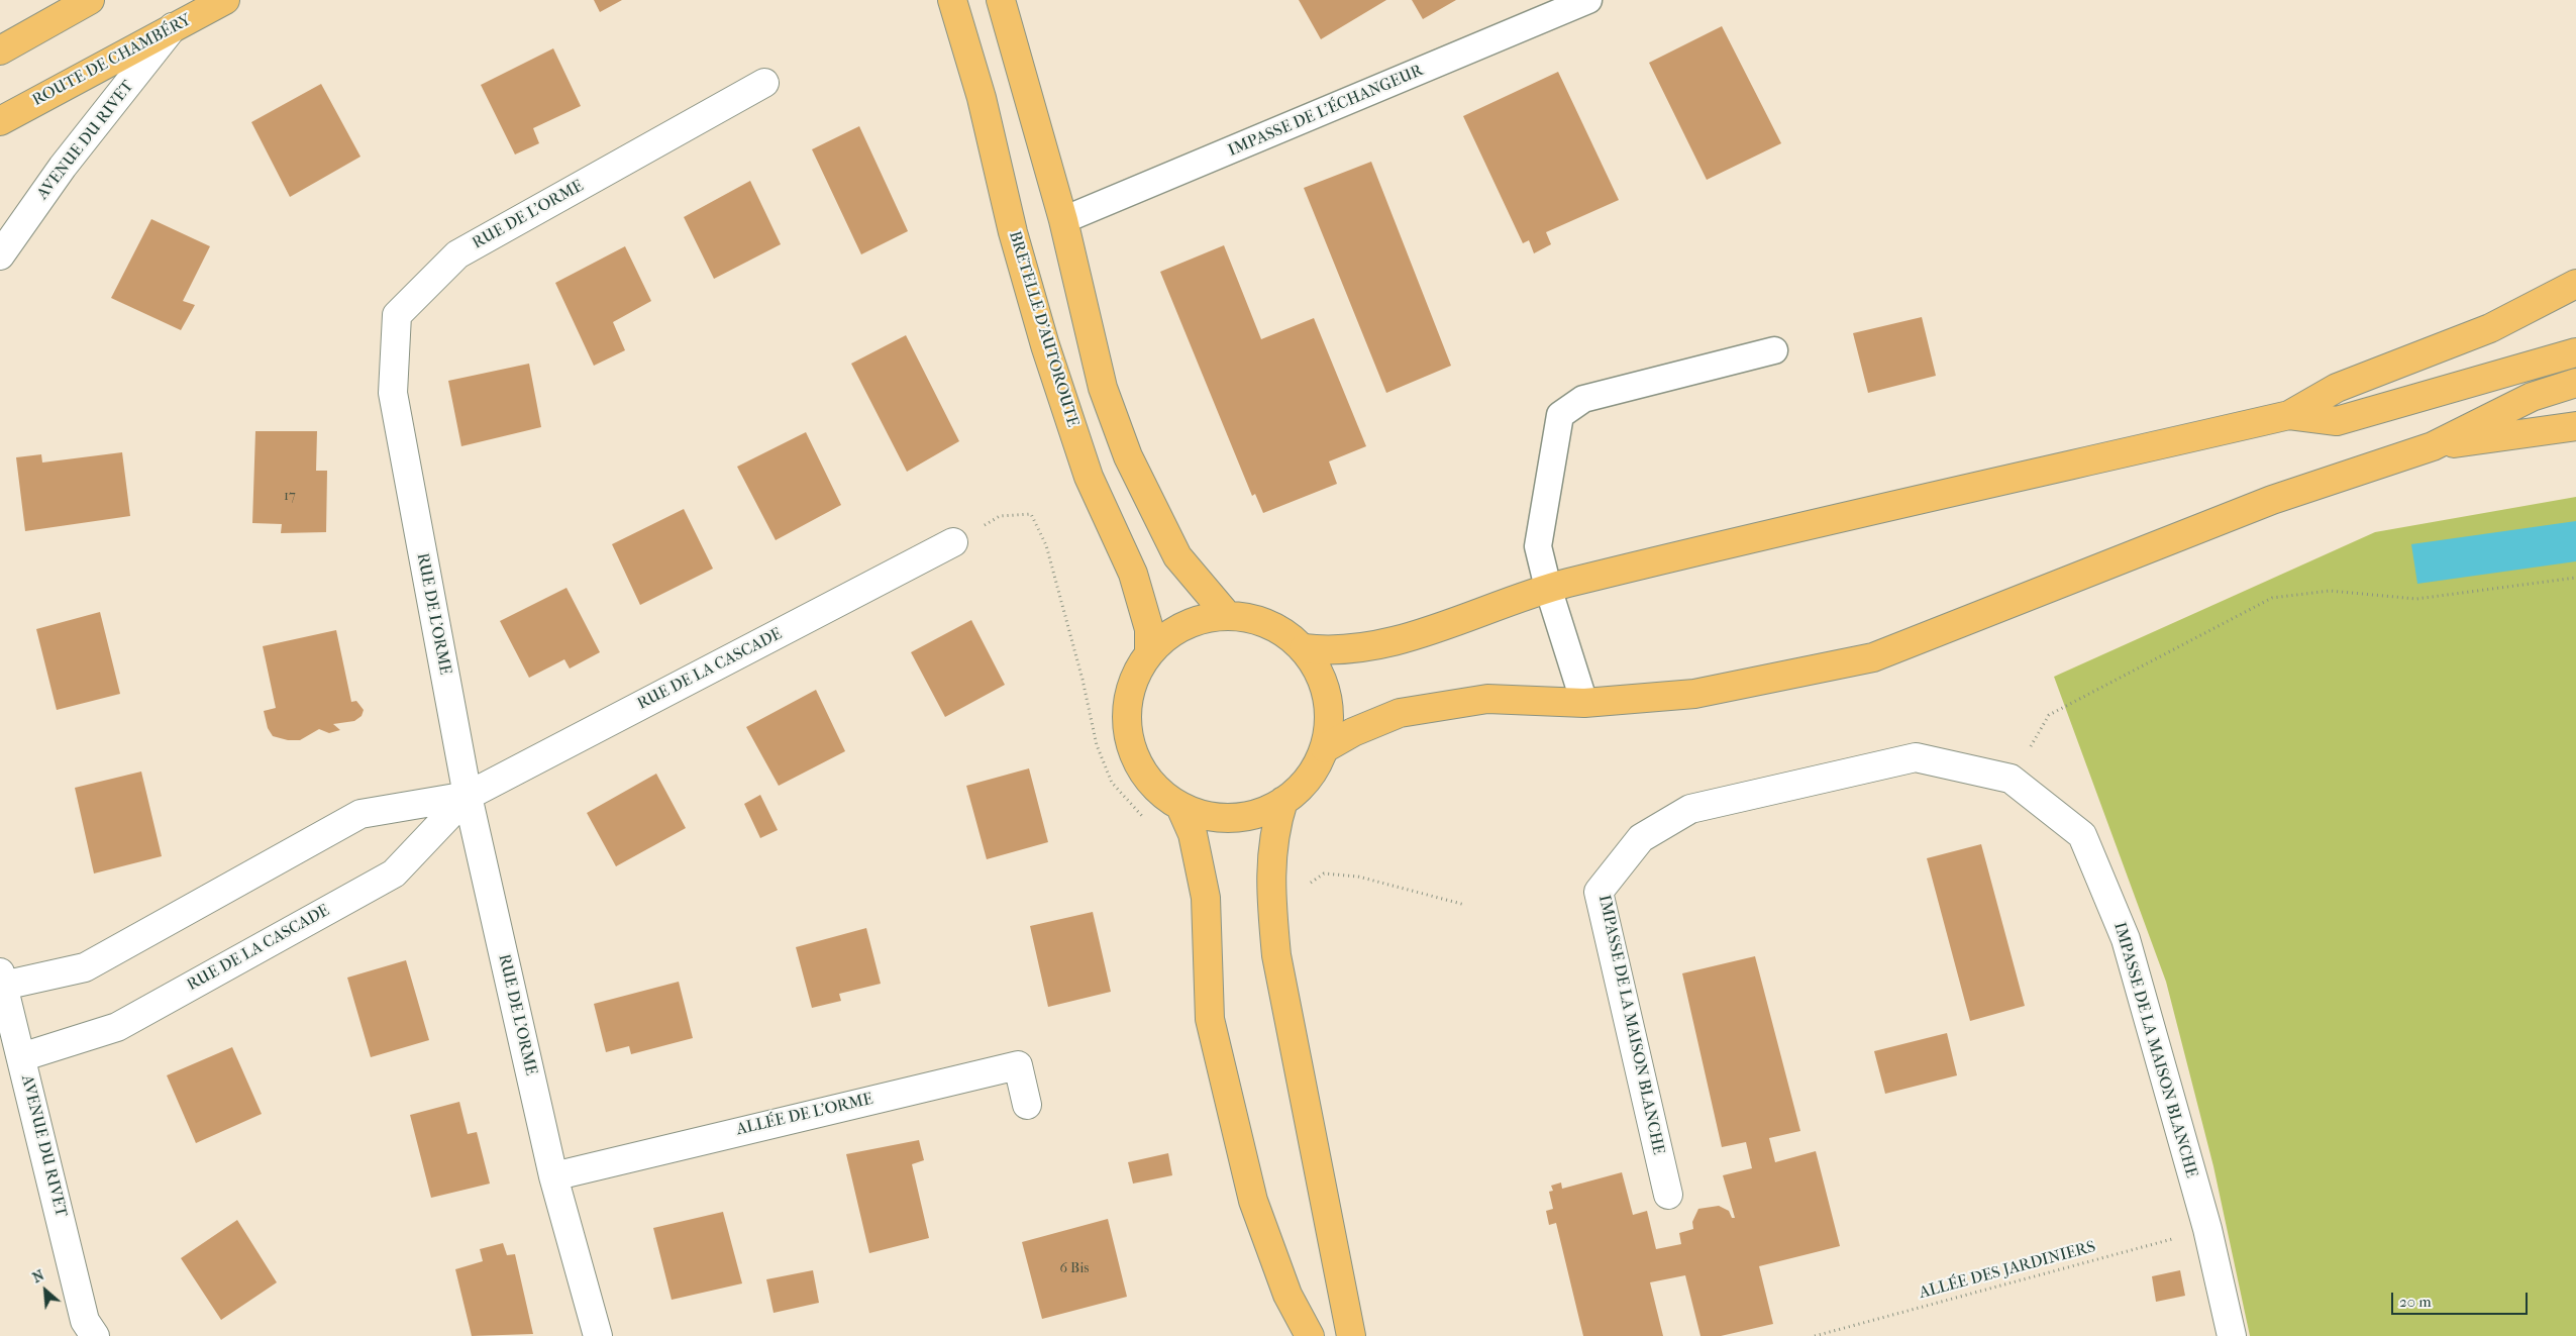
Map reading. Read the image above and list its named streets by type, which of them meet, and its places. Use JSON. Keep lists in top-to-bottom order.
{
  "streets": {
    "main road": ["ROUTE DE CHAMBÉRY", "BRETELLE D'AUTOROUTE"],
    "street": [
      "AVENUE DU RIVET",
      "RUE DE L'ORME",
      "RUE DE LA CASCADE",
      "IMPASSE DE LA MAISON BLANCHE",
      "ALLÉE DE L'ORME"
    ],
    "lane": ["IMPASSE DE L'ÉCHANGEUR"],
    "path": ["ALLÉE DES JARDINIERS"]
  },
  "crossings": [
    ["ROUTE DE CHAMBÉRY", "AVENUE DU RIVET"],
    ["AVENUE DU RIVET", "RUE DE LA CASCADE"],
    ["RUE DE L'ORME", "RUE DE LA CASCADE"],
    ["RUE DE L'ORME", "ALLÉE DE L'ORME"],
    ["IMPASSE DE LA MAISON BLANCHE", "ALLÉE DES JARDINIERS"]
  ],
  "house_numbers": ["17", "6 Bis"],
  "scale_bar": "20 m",
  "north": "top left"
}
